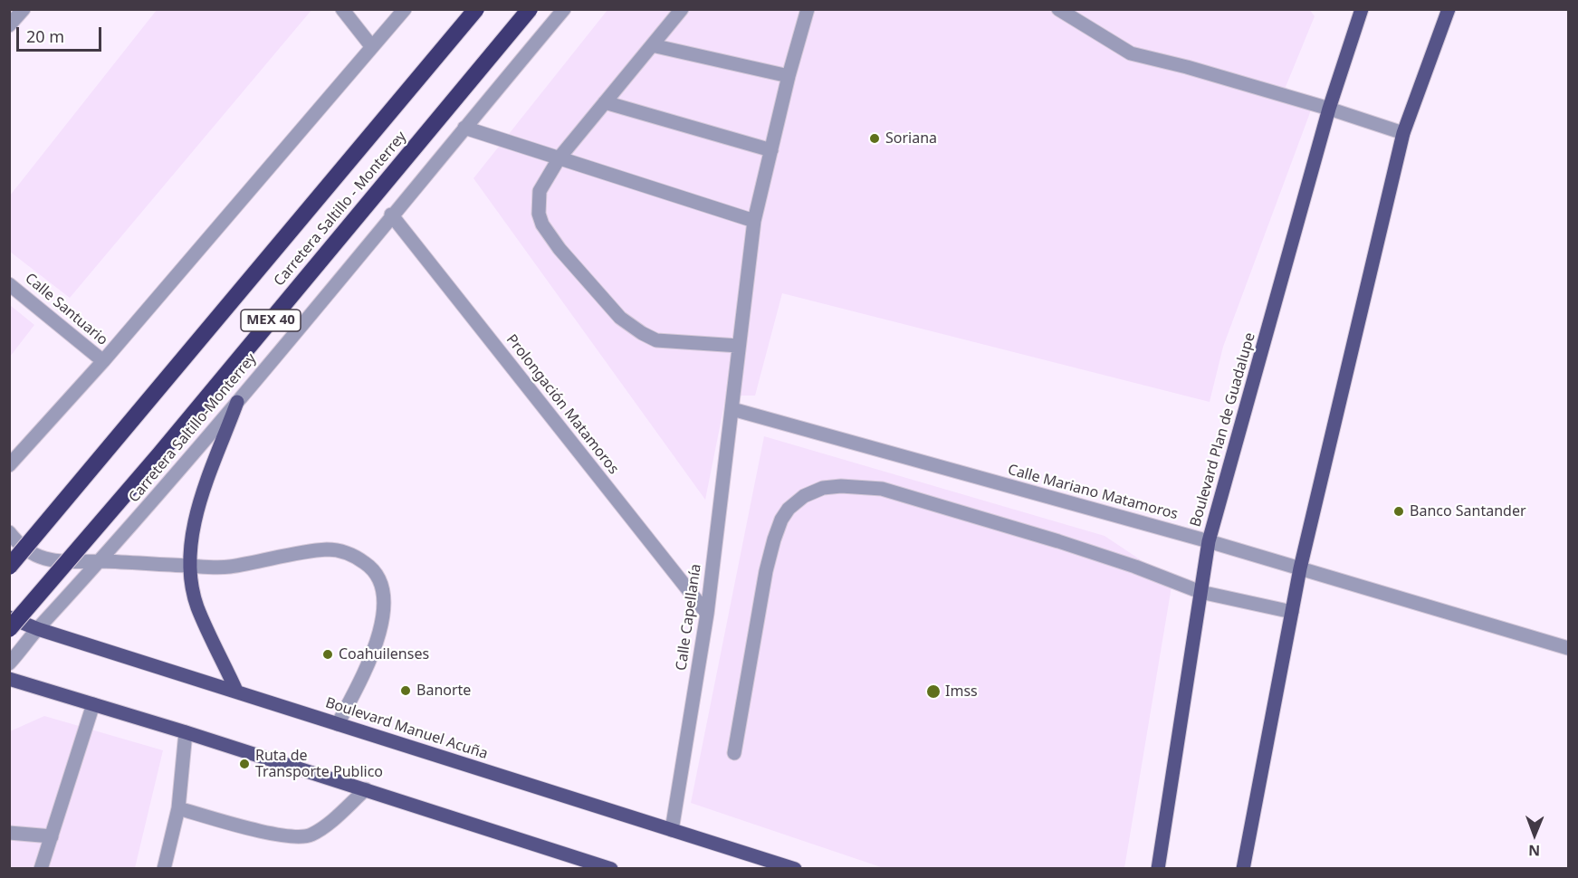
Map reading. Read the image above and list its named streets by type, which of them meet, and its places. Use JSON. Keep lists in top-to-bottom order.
{
  "streets": {
    "highway": ["Carretera Saltillo - Monterrey", "MEX 40"],
    "main road": ["Boulevard Plan de Guadalupe", "Boulevard Manuel Acuña"],
    "street": [
      "Calle Santuario",
      "Prolongación Matamoros",
      "Carretera Saltillo-Monterrey",
      "Calle Mariano Matamoros",
      "Calle Capellanía"
    ]
  },
  "crossings": [
    ["Prolongación Matamoros", "Carretera Saltillo-Monterrey"],
    ["Prolongación Matamoros", "Calle Capellanía"],
    ["Carretera Saltillo-Monterrey", "Boulevard Manuel Acuña"],
    ["Boulevard Plan de Guadalupe", "Calle Mariano Matamoros"],
    ["Calle Mariano Matamoros", "Calle Capellanía"],
    ["Calle Capellanía", "Boulevard Manuel Acuña"]
  ],
  "places": [
    "Soriana",
    "Banco Santander",
    "Coahuilenses",
    "Banorte",
    "Imss",
    "Ruta de Transporte Publico"
  ],
  "scale_bar": "20 m",
  "north": "bottom"
}
